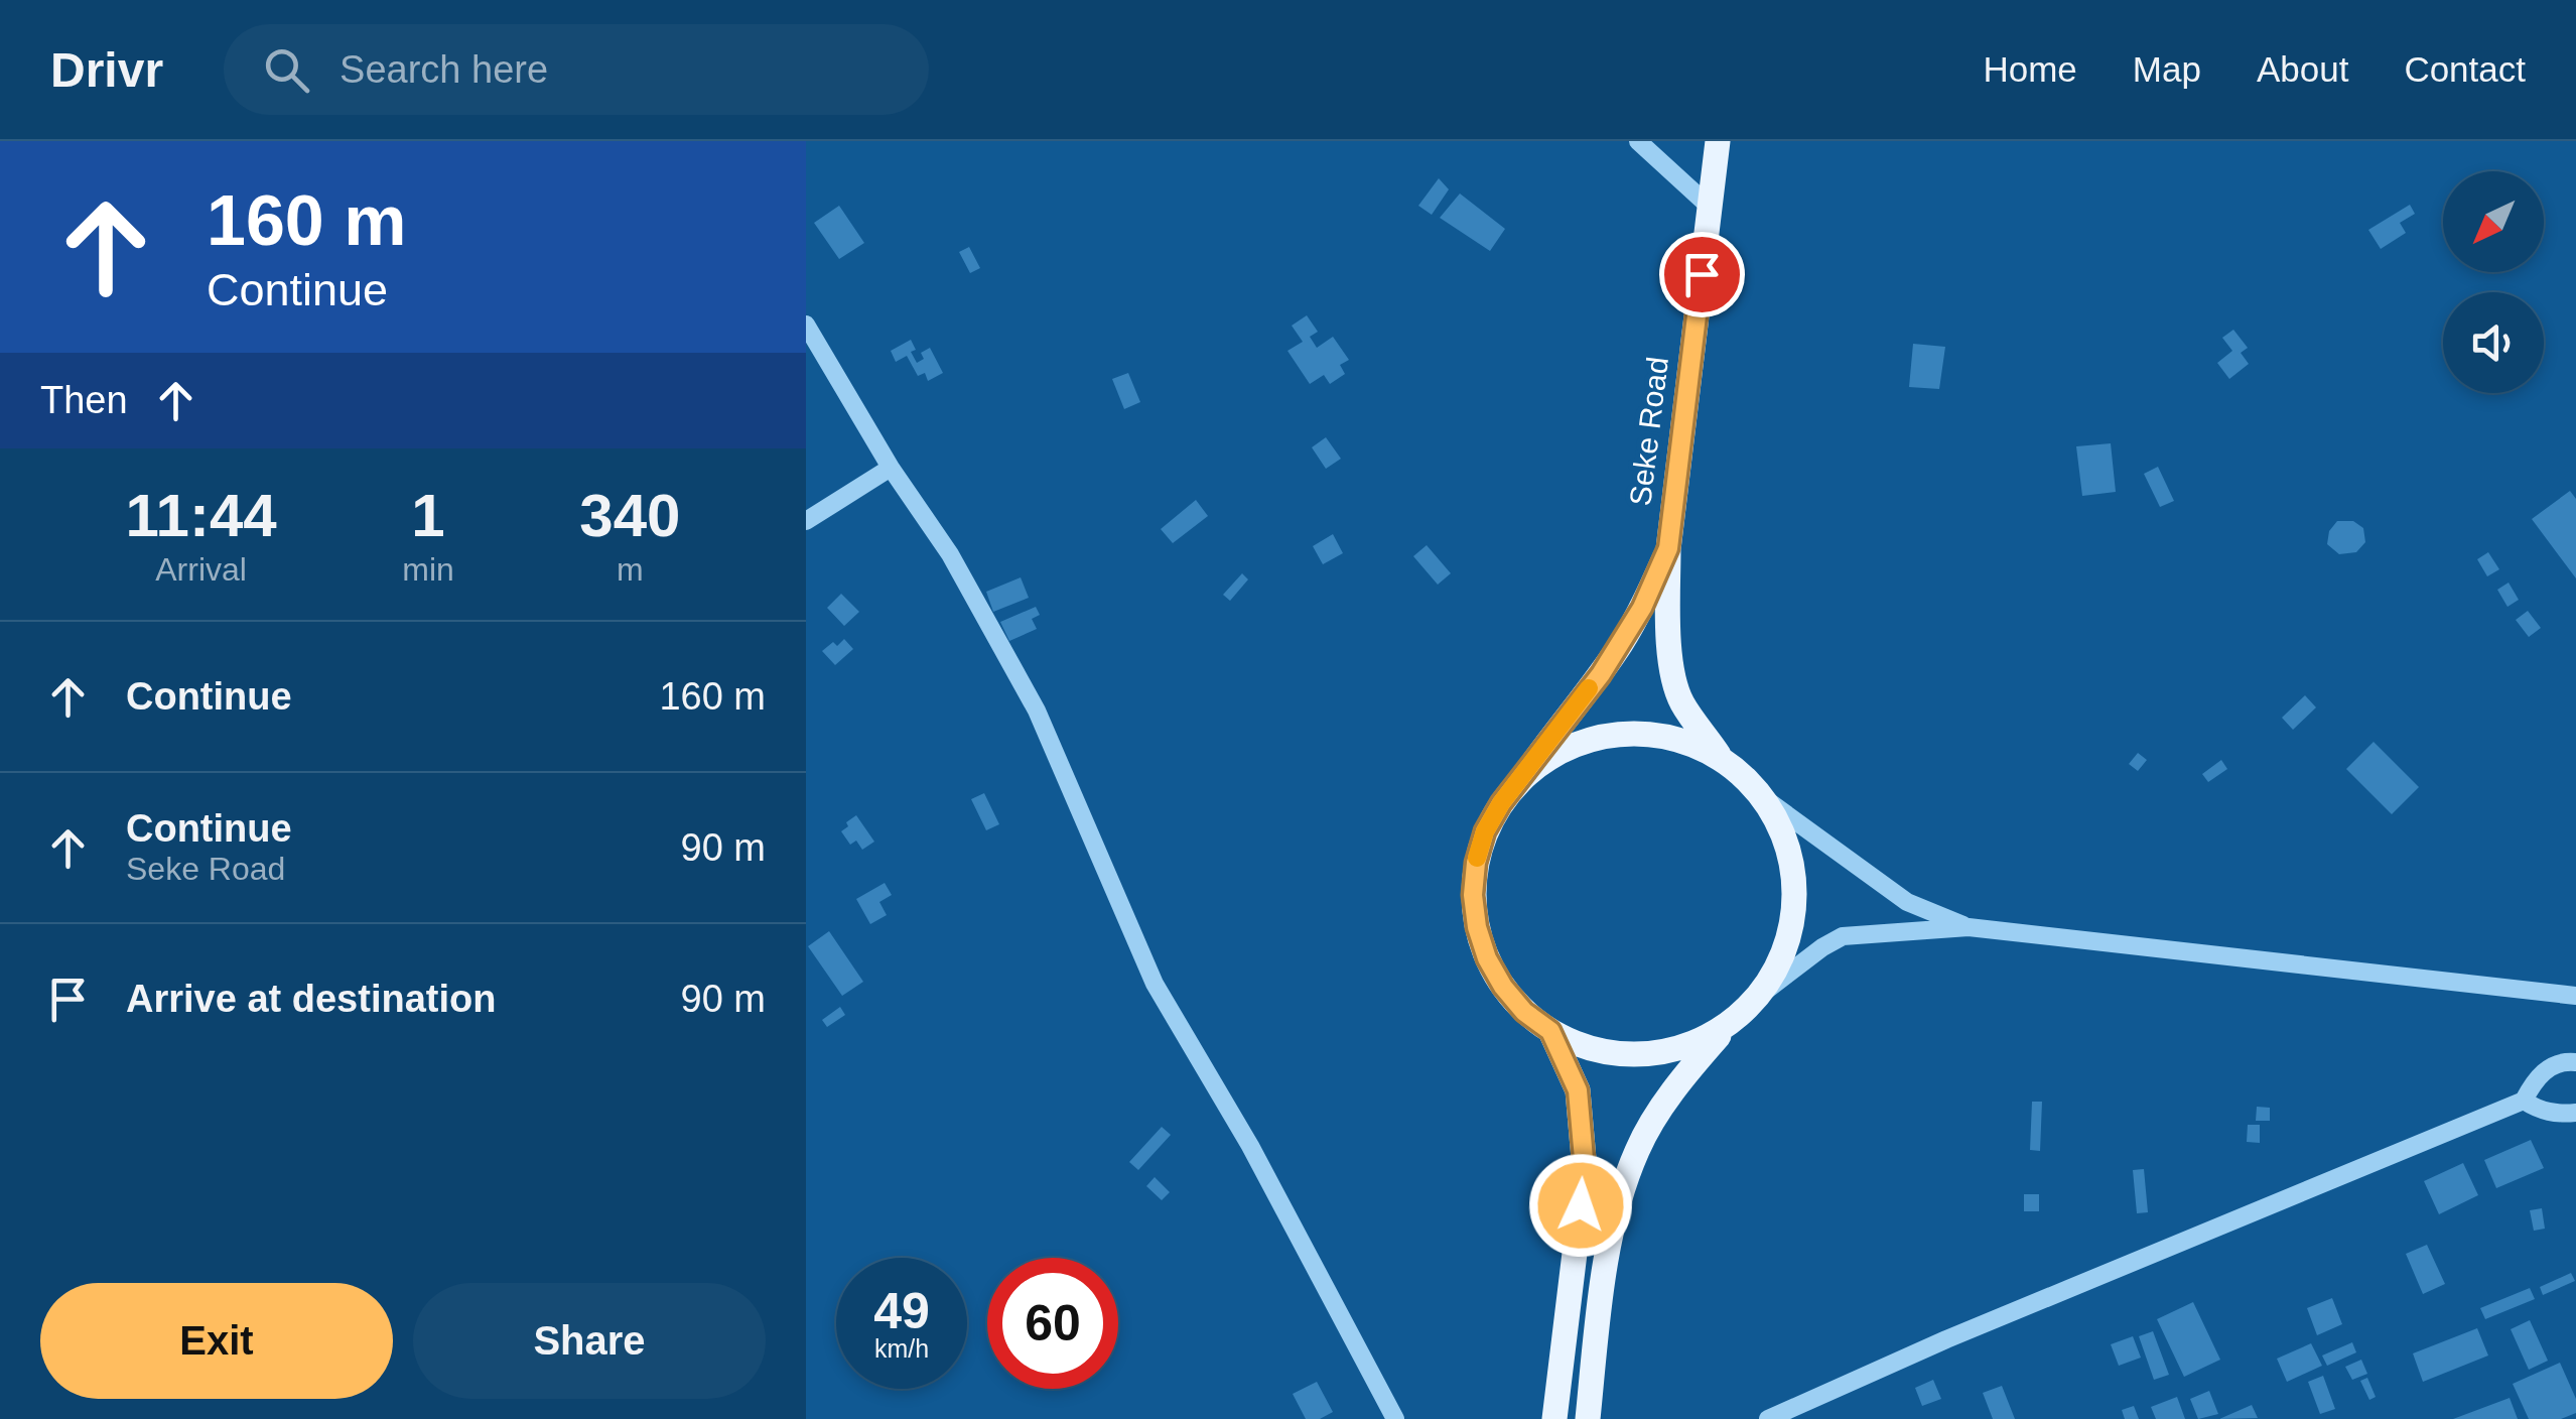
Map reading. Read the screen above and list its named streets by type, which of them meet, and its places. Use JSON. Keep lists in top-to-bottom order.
{
  "streets": {
    "main road": ["Seke Road"]
  },
  "north": "bottom left",
  "page": {
    "header": "Drivr",
    "search": "Search here",
    "nav": [
      "Home",
      "Map",
      "About",
      "Contact"
    ],
    "turn": ["160 m", "Continue"],
    "then": "Then",
    "eta": [
      "11:44",
      "Arrival",
      "1",
      "min",
      "340",
      "m"
    ],
    "list": [
      {
        "name": "Continue",
        "value": "160 m"
      },
      {
        "name": "Continue",
        "note": "Seke Road",
        "value": "90 m"
      },
      {
        "name": "Arrive at destination",
        "value": "90 m"
      }
    ],
    "speed": "49 km/h",
    "limit": "60",
    "buttons": ["Exit", "Share"]
  }
}
